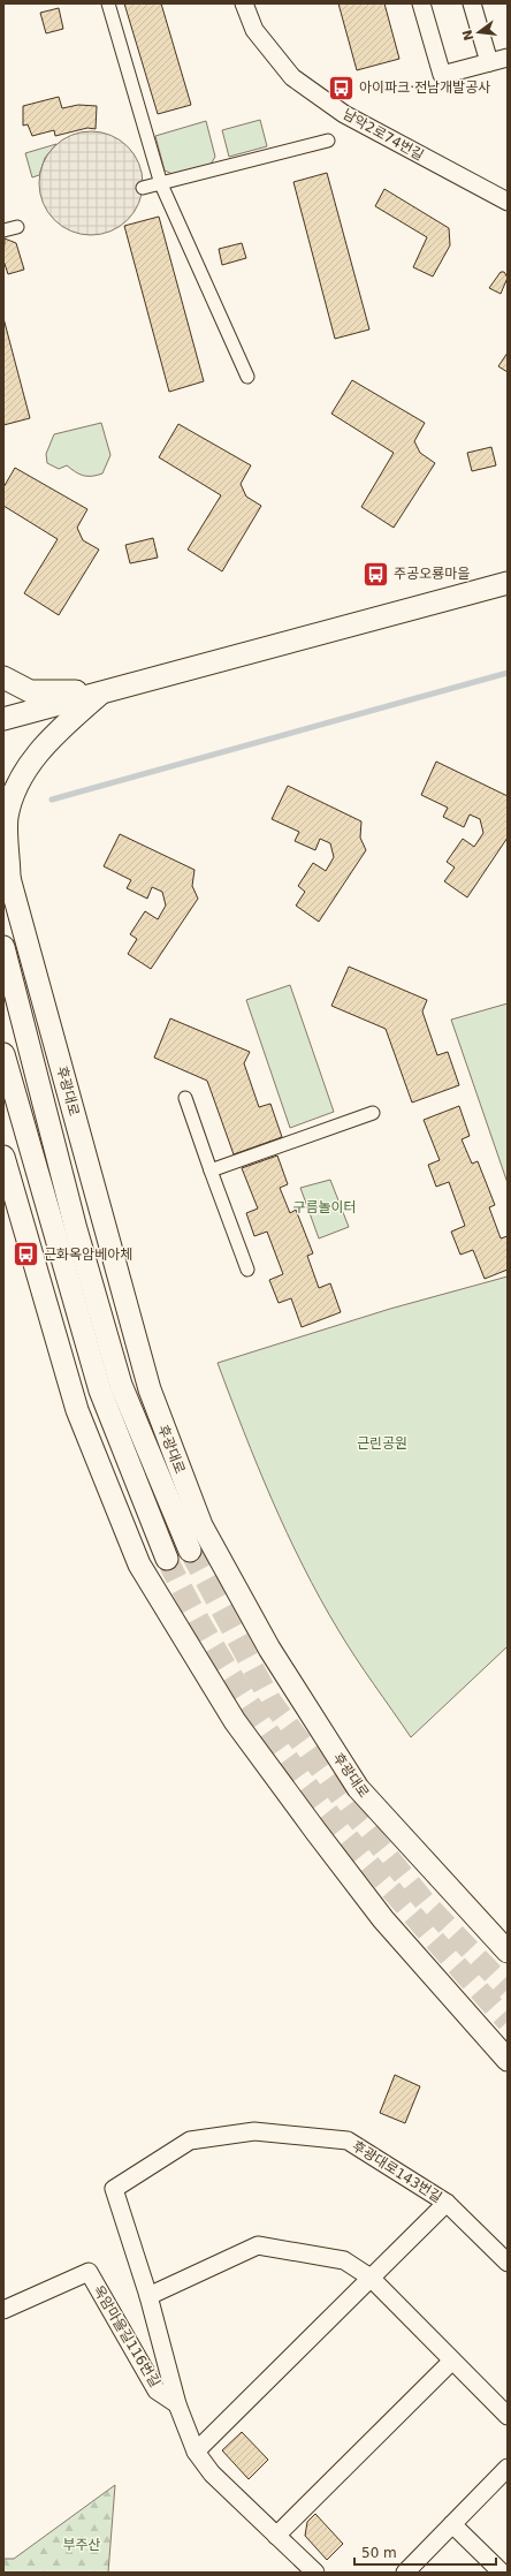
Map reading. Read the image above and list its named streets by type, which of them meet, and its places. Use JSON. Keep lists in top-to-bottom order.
{
  "streets": {
    "street": [
      "남악2로74번길",
      "후광대로",
      "후광대로143번길",
      "옥암마을길116번길"
    ]
  },
  "crossings": [
    ["후광대로143번길", "옥암마을길116번길"]
  ],
  "parks": ["구름놀이터", "근린공원", "부주산"],
  "places": {
    "bus stop": ["아이파크·전남개발공사", "주공오룡마을", "근화옥암베아체"]
  },
  "scale_bar": "50 m",
  "north": "left"
}
